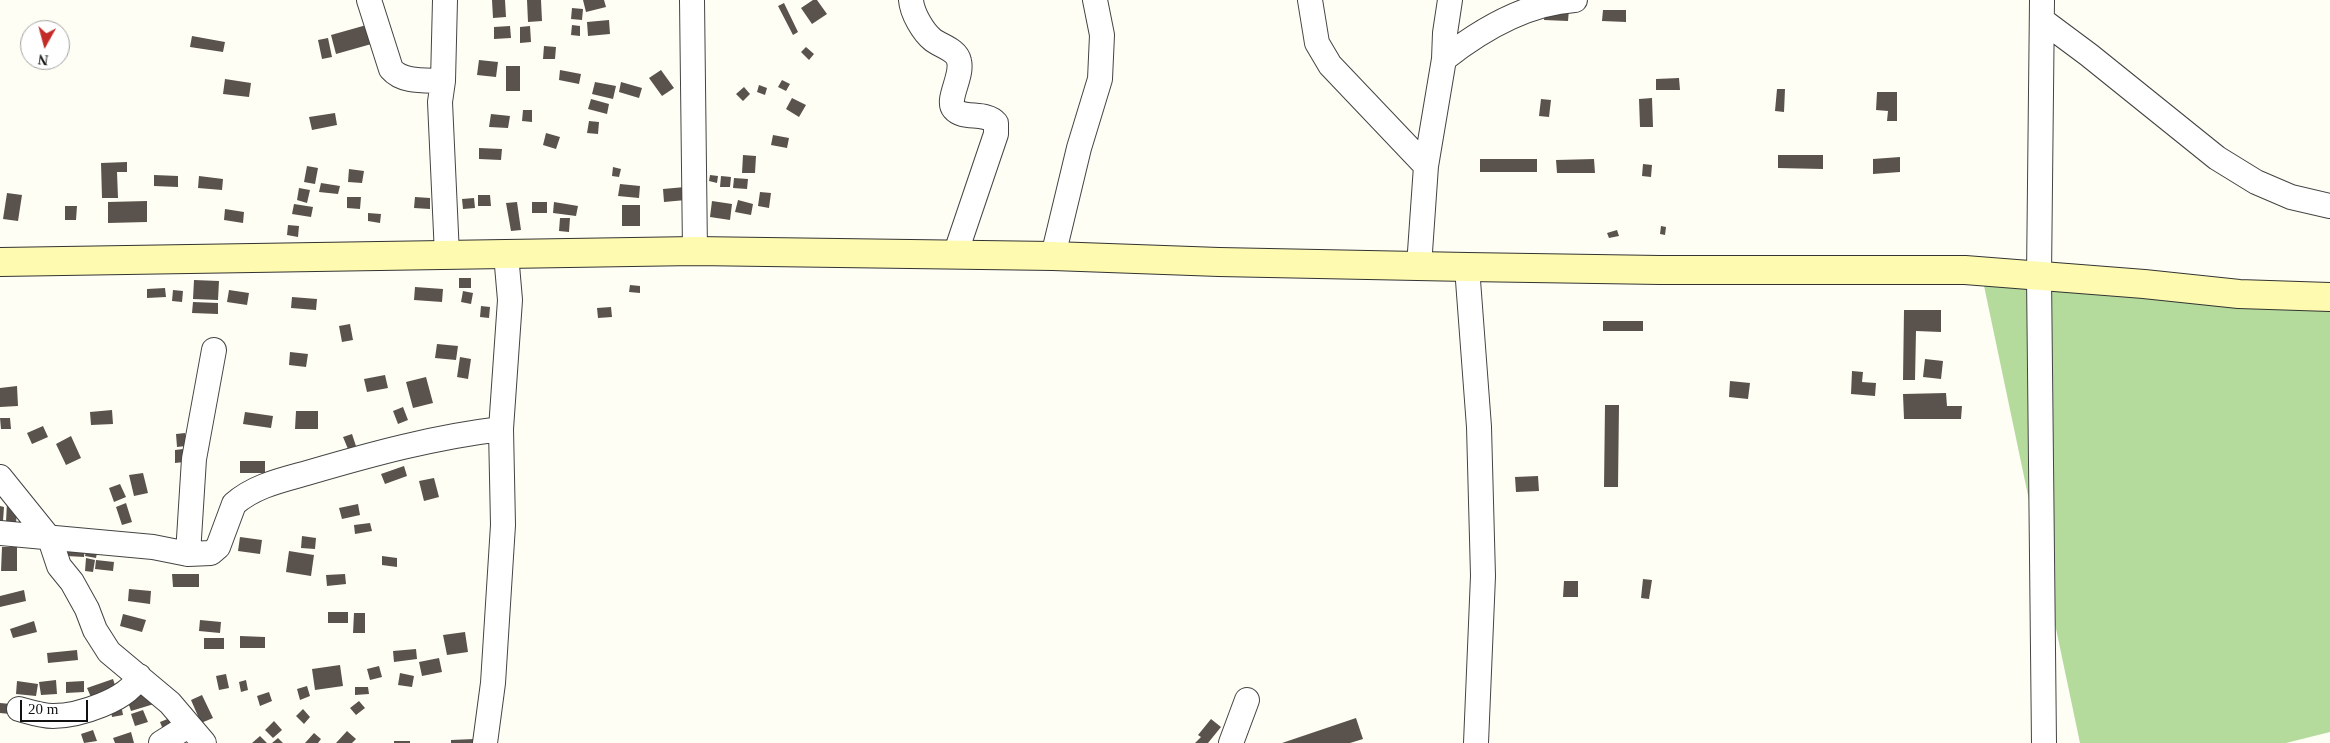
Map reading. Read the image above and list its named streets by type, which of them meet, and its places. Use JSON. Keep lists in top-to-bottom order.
{
  "scale_bar": "20 m",
  "north": "bottom"
}
